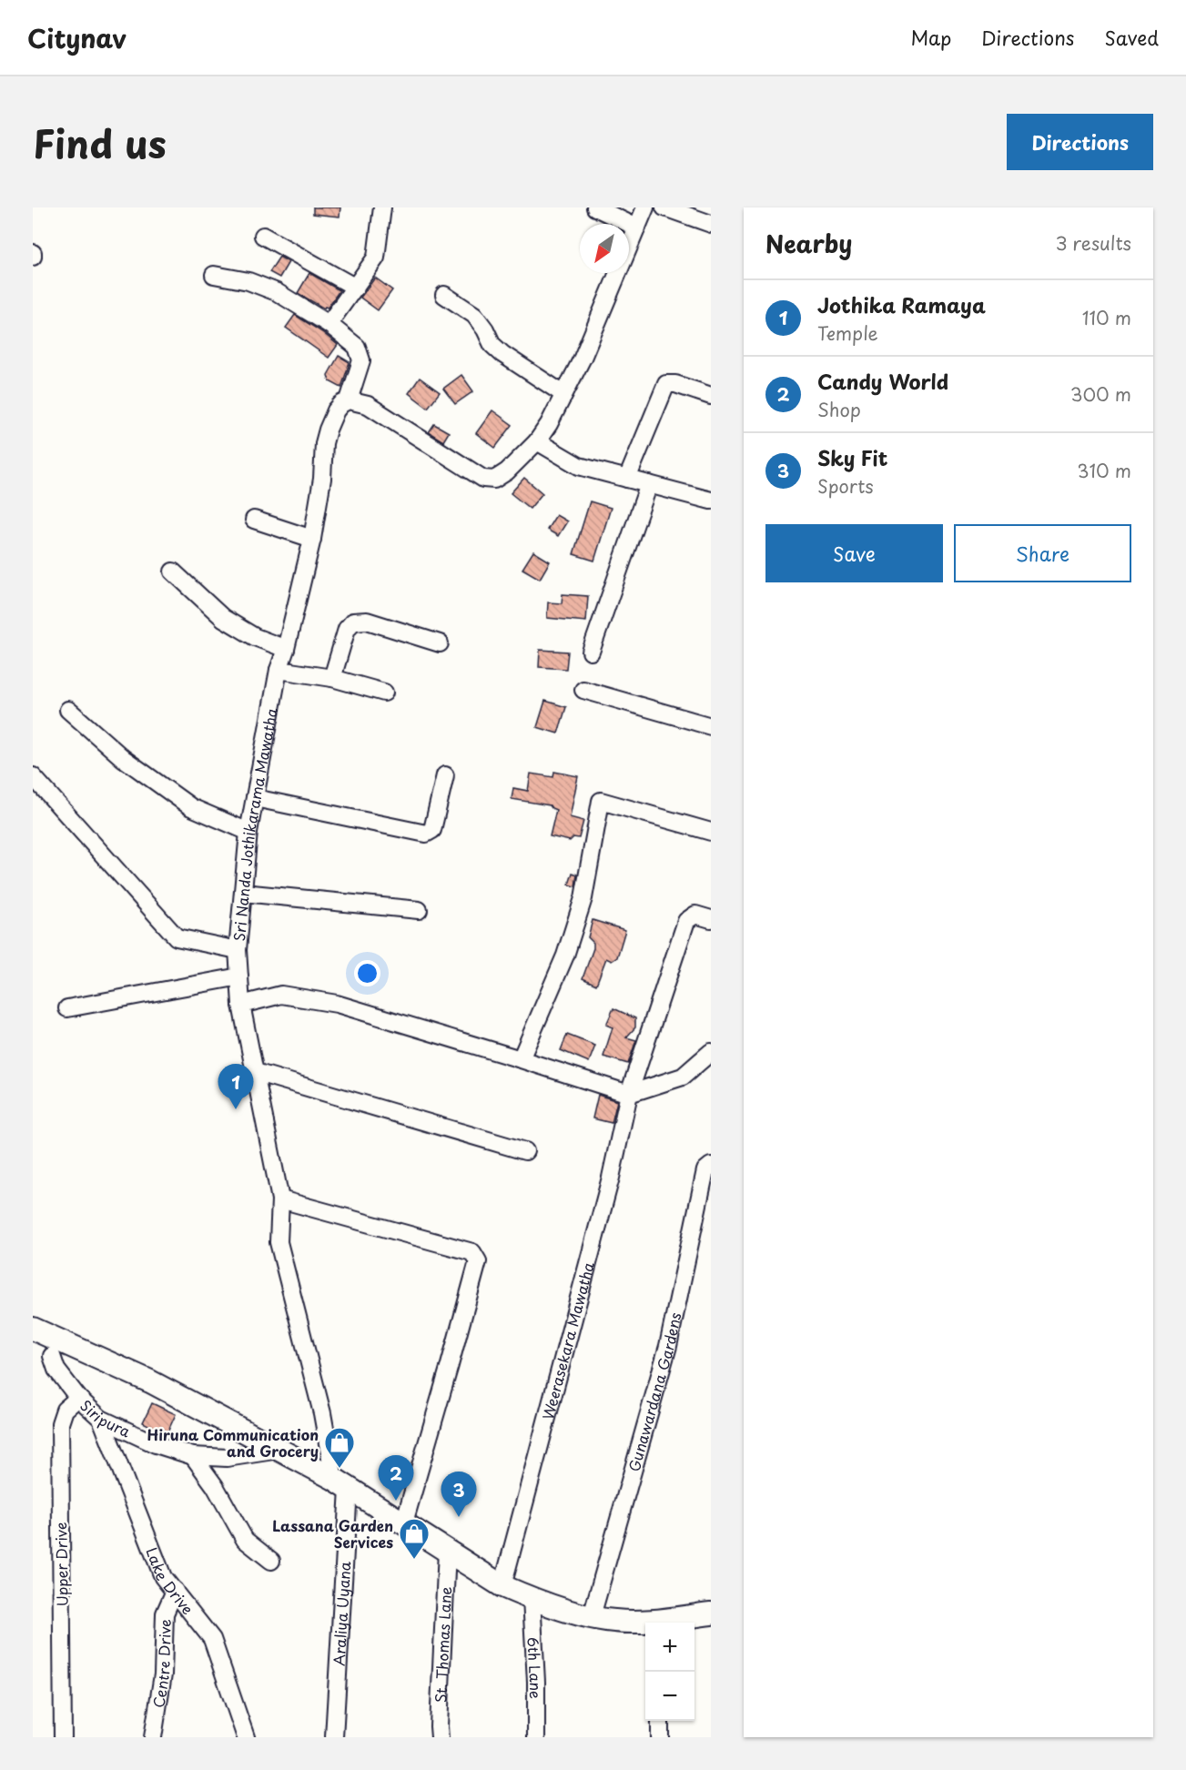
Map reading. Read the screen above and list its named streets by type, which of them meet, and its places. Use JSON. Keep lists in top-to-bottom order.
{
  "streets": {
    "street": [
      "Sri Nanda Jothikarama Mawatha",
      "Weerasekara Mawatha",
      "Gunawardana Gardens",
      "Siripura",
      "Upper Drive",
      "Lake Drive",
      "Araliya Uyana",
      "St. Thomas Lane",
      "Centre Drive",
      "6th Lane"
    ]
  },
  "crossings": [
    ["Sri Nanda Jothikarama Mawatha", "Araliya Uyana"],
    ["Siripura", "Upper Drive"],
    ["Siripura", "Lake Drive"],
    ["Lake Drive", "Centre Drive"]
  ],
  "places": {
    "shop": ["Hiruna Communication and Grocery", "Lassana Garden Services"]
  },
  "north": "bottom left",
  "page": {
    "header": "Citynav",
    "nav": ["Map", "Directions", "Saved"],
    "title": "Find us",
    "buttons": [
      "Directions",
      ["Save", "Share"]
    ],
    "heading": ["Nearby", "3 results"],
    "list": [
      {
        "mark": "1",
        "name": "Jothika Ramaya",
        "note": "Temple",
        "value": "110 m"
      },
      {
        "mark": "2",
        "name": "Candy World",
        "note": "Shop",
        "value": "300 m"
      },
      {
        "mark": "3",
        "name": "Sky Fit",
        "note": "Sports",
        "value": "310 m"
      }
    ],
    "pins": ["1", "2", "3"],
    "map_buttons": ["+", "−"]
  }
}
